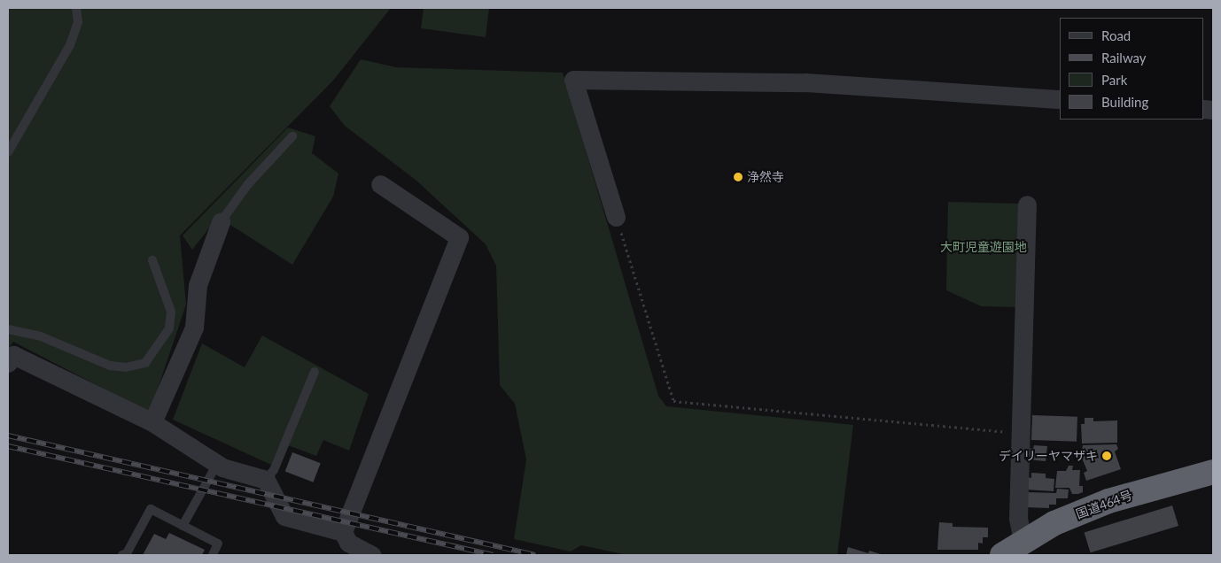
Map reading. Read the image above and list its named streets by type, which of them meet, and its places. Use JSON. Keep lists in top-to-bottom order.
{
  "streets": {
    "highway": ["国道464号"]
  },
  "parks": ["大町児童遊園地"],
  "places": ["浄然寺", "デイリーヤマザキ"],
  "legend": [
    "Road",
    "Railway",
    "Park",
    "Building"
  ]
}
